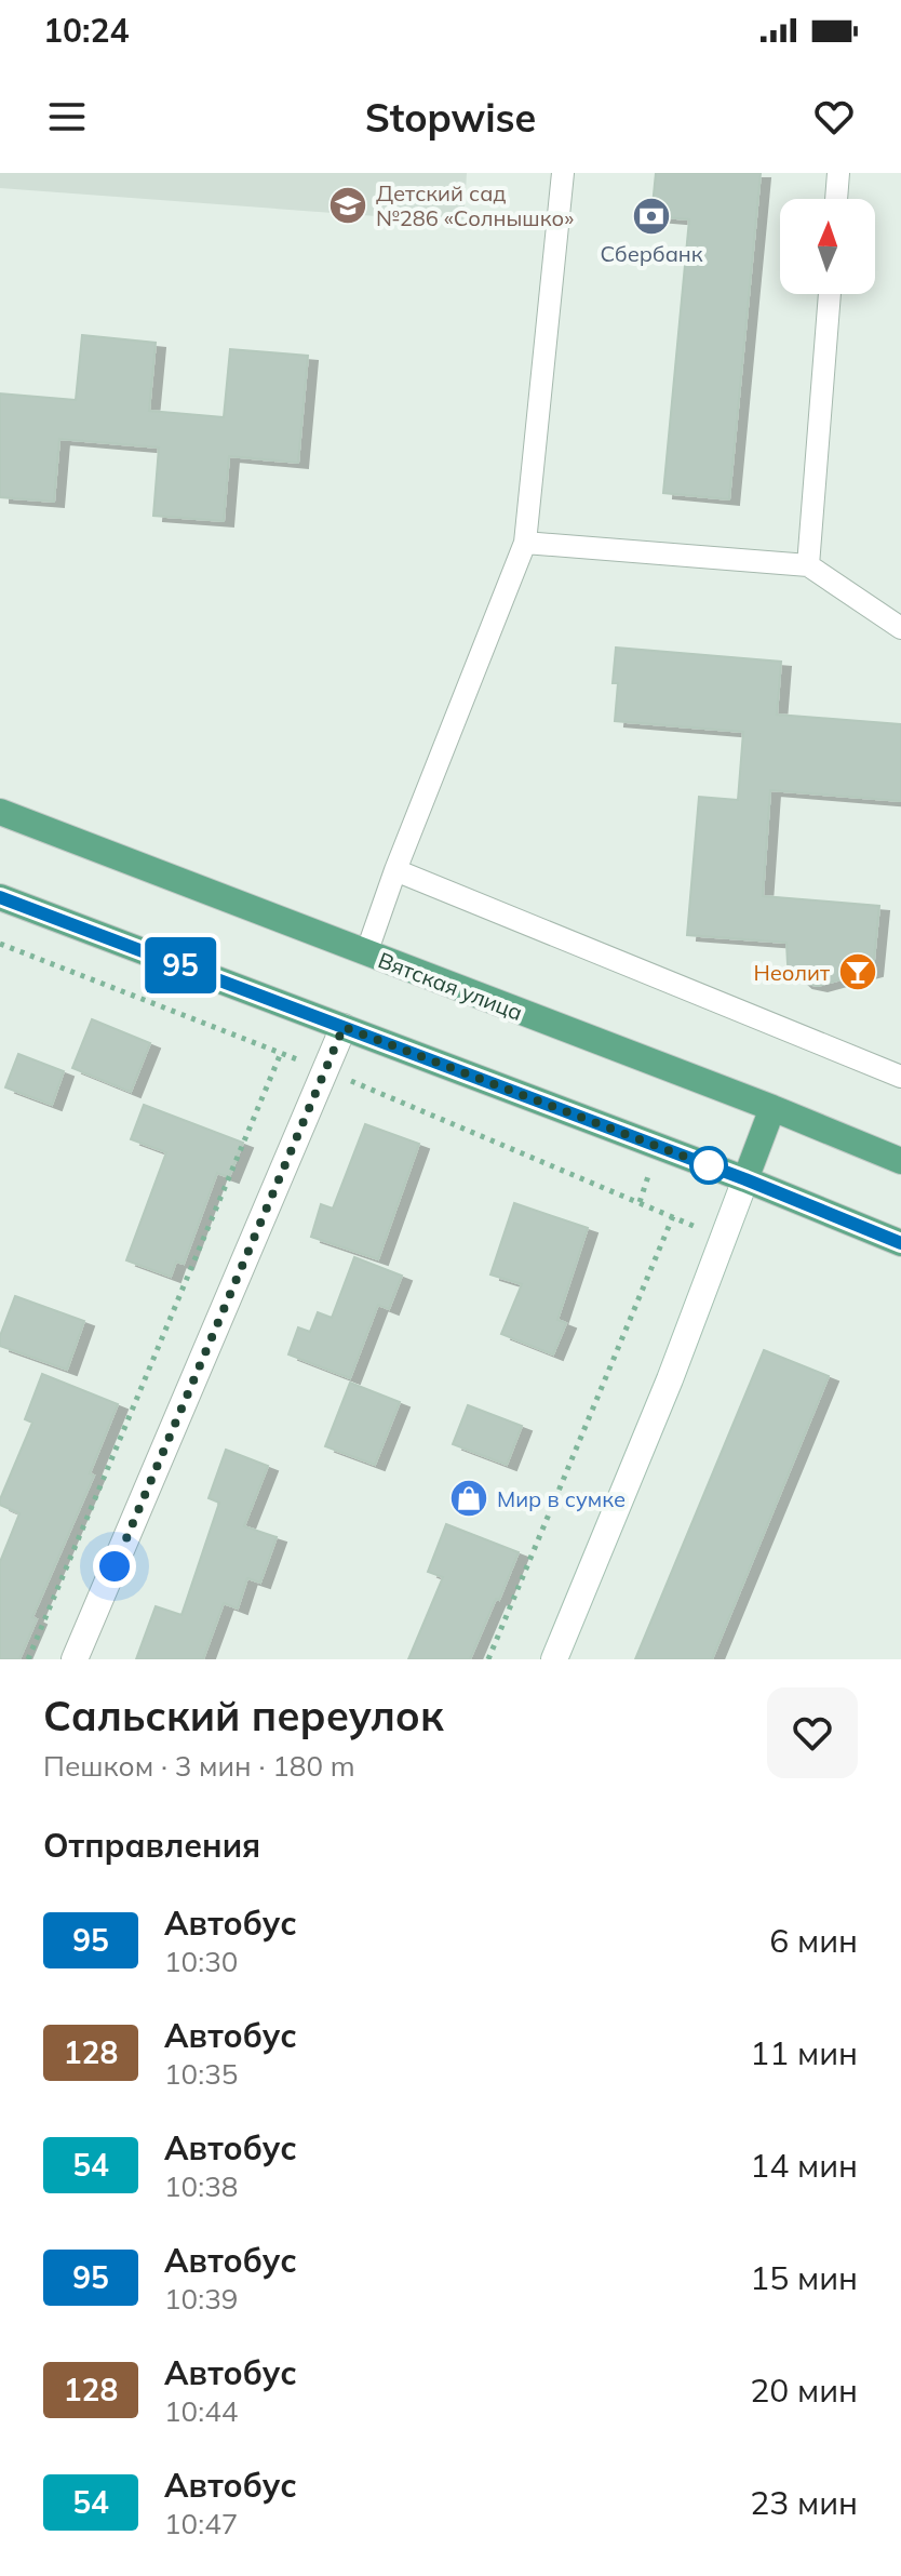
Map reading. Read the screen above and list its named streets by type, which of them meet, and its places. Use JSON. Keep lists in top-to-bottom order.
{
  "streets": {
    "main road": ["Вятская улица"]
  },
  "places": {
    "school or university": ["Детский сад №286 «Солнышко»"],
    "bank": ["Сбербанк"],
    "bar": ["Неолит"],
    "shop": ["Мир в сумке"]
  },
  "lines": ["bus line 95"],
  "north": "top",
  "page": {
    "status": "10:24",
    "header": "Stopwise",
    "on_map": "95",
    "heading": [
      ["Сальский переулок", "Пешком · 3 мин · 180 m"],
      "Отправления"
    ],
    "list": [
      {
        "mark": "95",
        "name": "Автобус",
        "note": "10:30",
        "value": "6 мин"
      },
      {
        "mark": "128",
        "name": "Автобус",
        "note": "10:35",
        "value": "11 мин"
      },
      {
        "mark": "54",
        "name": "Автобус",
        "note": "10:38",
        "value": "14 мин"
      },
      {
        "mark": "95",
        "name": "Автобус",
        "note": "10:39",
        "value": "15 мин"
      },
      {
        "mark": "128",
        "name": "Автобус",
        "note": "10:44",
        "value": "20 мин"
      },
      {
        "mark": "54",
        "name": "Автобус",
        "note": "10:47",
        "value": "23 мин"
      }
    ]
  }
}
